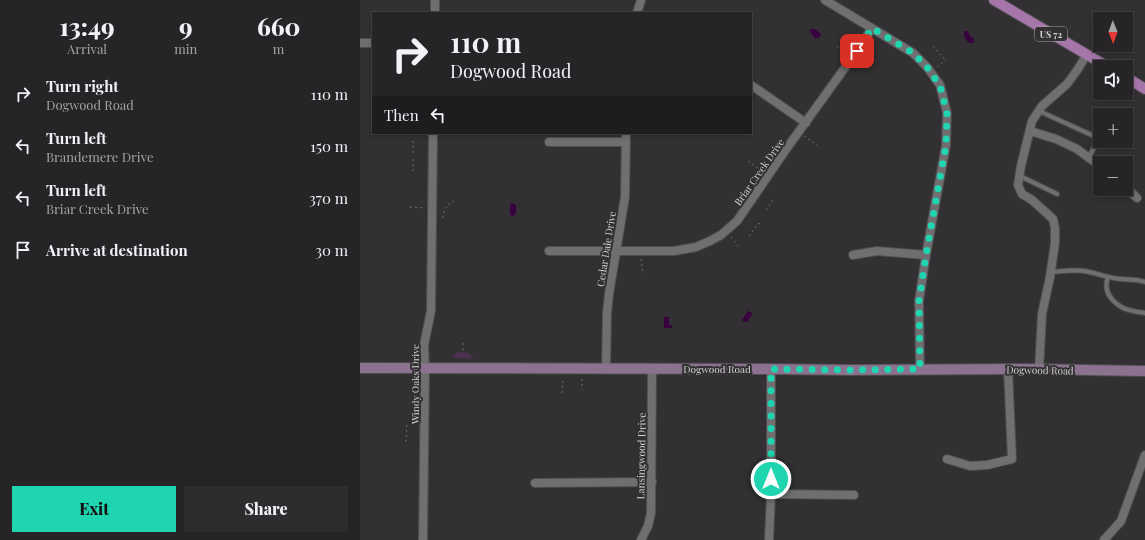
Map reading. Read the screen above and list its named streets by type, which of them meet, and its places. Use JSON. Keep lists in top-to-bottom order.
{
  "streets": {
    "main road": ["US 72"],
    "street": [
      "Briar Creek Drive",
      "Cedar Dale Drive",
      "Dogwood Road",
      "Windy Oaks Drive",
      "Lansingwood Drive"
    ]
  },
  "crossings": [
    ["Briar Creek Drive", "Cedar Dale Drive"],
    ["Cedar Dale Drive", "Dogwood Road"],
    ["Dogwood Road", "Windy Oaks Drive"],
    ["Dogwood Road", "Lansingwood Drive"]
  ],
  "north": "bottom",
  "page": {
    "eta": [
      "13:49",
      "Arrival",
      "9",
      "min",
      "660",
      "m"
    ],
    "map_buttons": ["+", "−"],
    "turn": ["110 m", "Dogwood Road"],
    "list": [
      {
        "name": "Turn right",
        "note": "Dogwood Road",
        "value": "110 m"
      },
      {
        "name": "Turn left",
        "note": "Brandemere Drive",
        "value": "150 m"
      },
      {
        "name": "Turn left",
        "note": "Briar Creek Drive",
        "value": "370 m"
      },
      {
        "name": "Arrive at destination",
        "value": "30 m"
      }
    ],
    "then": "Then",
    "buttons": ["Exit", "Share"]
  }
}
